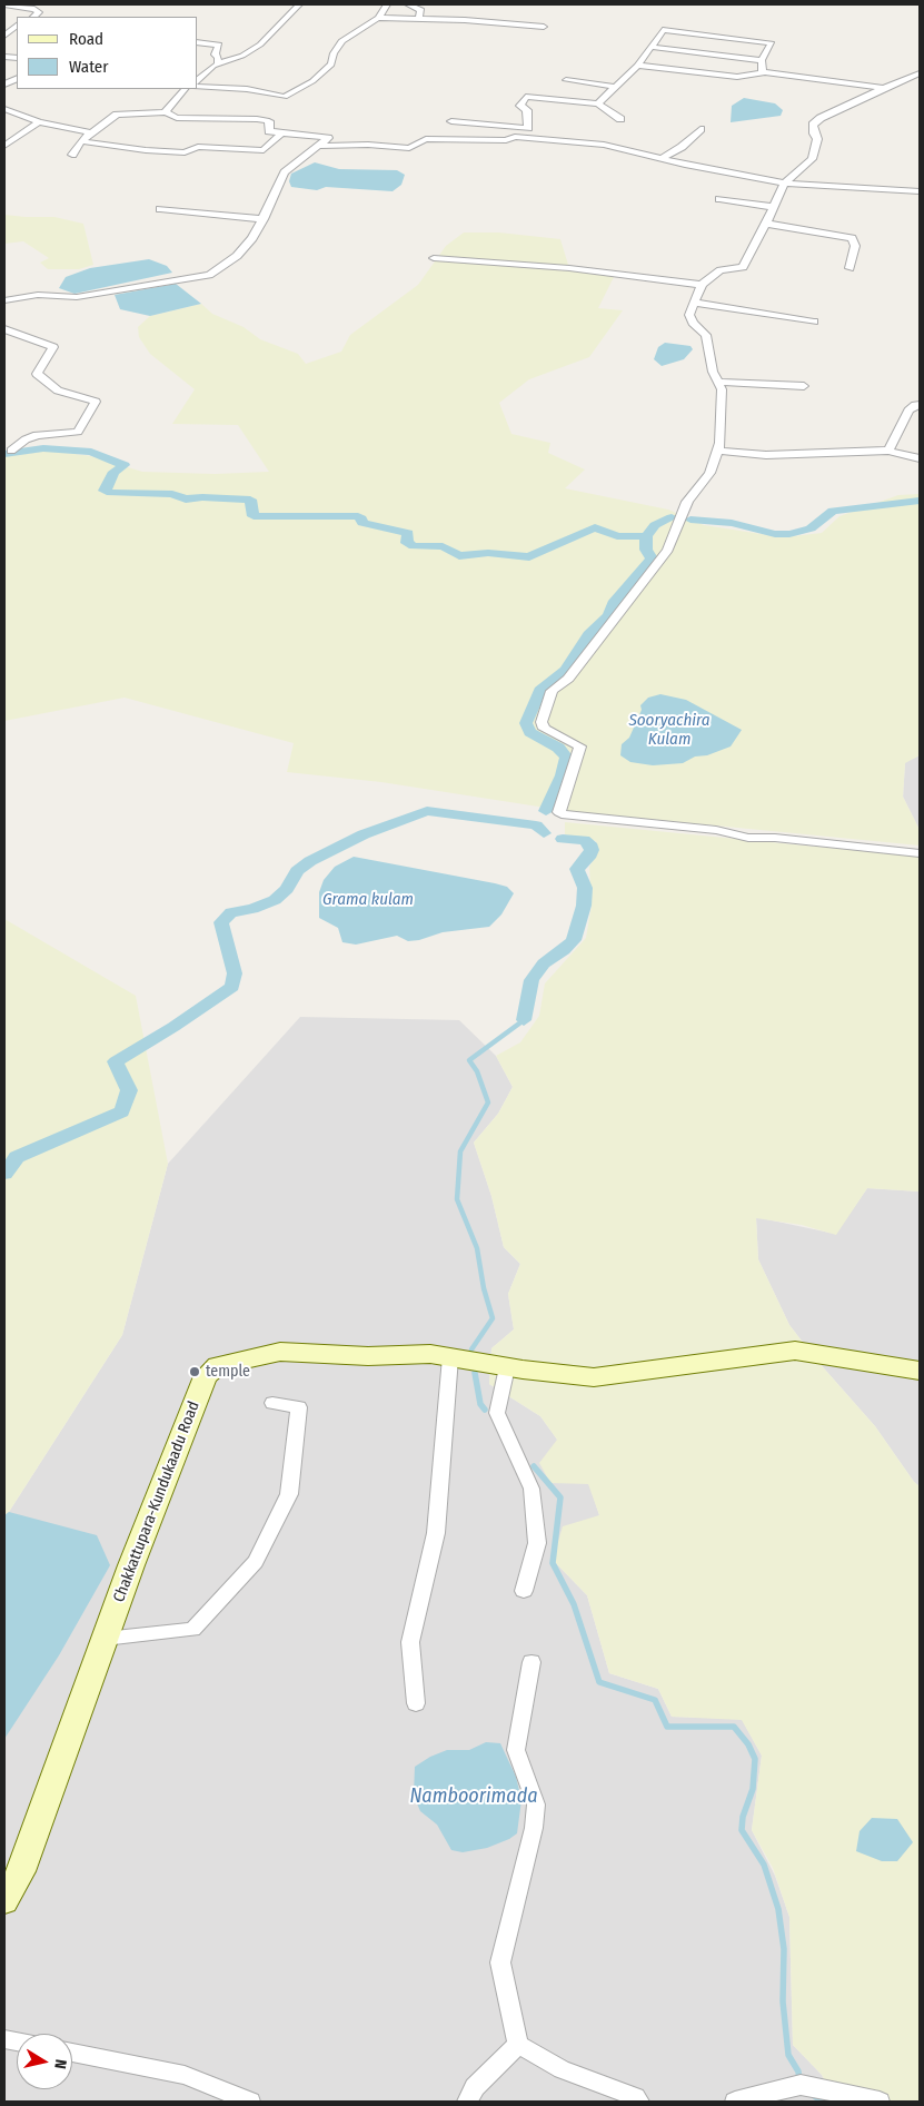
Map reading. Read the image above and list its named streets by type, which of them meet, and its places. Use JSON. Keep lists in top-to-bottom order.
{
  "streets": {
    "street": ["Chakkattupara-Kundukaadu Road"]
  },
  "water": ["Sooryachira Kulam", "Grama kulam", "Namboorimada"],
  "places": ["temple"],
  "legend": ["Road", "Water"],
  "north": "right"
}
